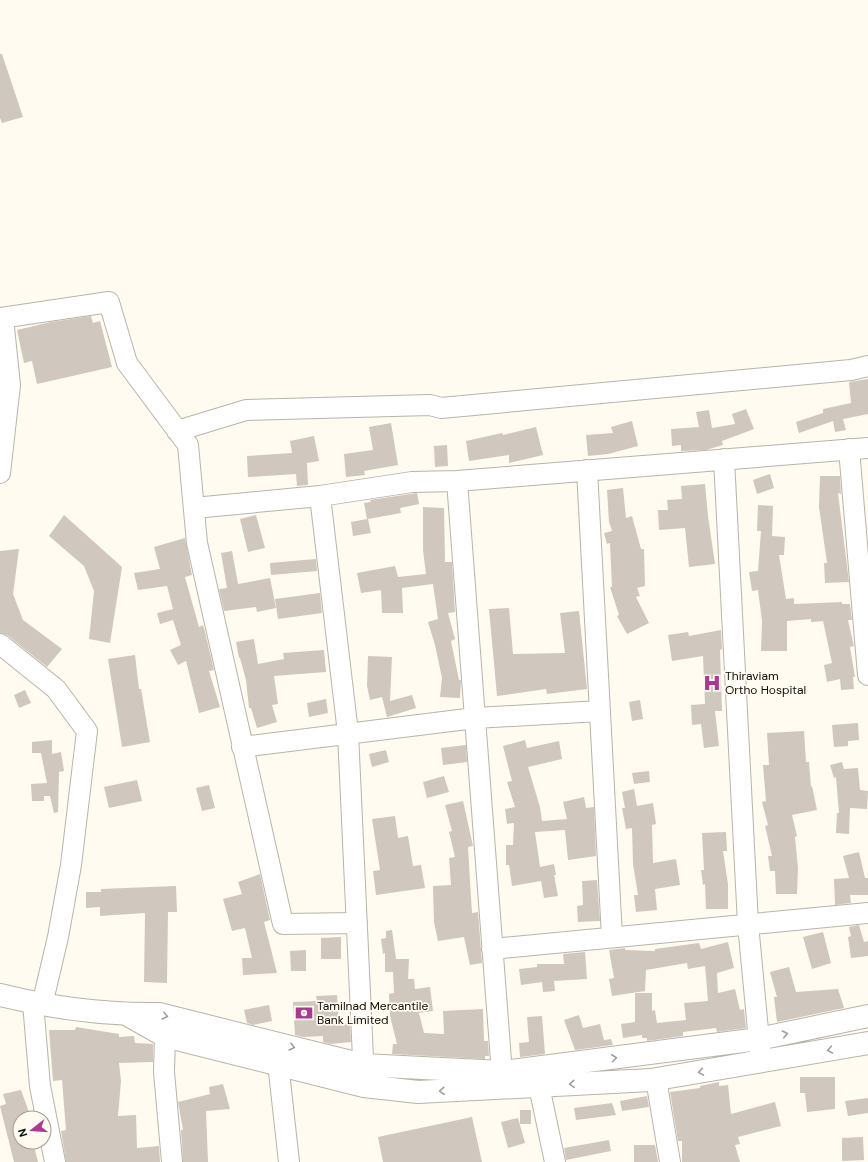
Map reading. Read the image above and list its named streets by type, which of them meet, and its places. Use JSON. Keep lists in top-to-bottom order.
{
  "places": {
    "hospital": ["Thiraviam Ortho Hospital"],
    "bank": ["Tamilnad Mercantile Bank Limited"]
  },
  "north": "left"
}
